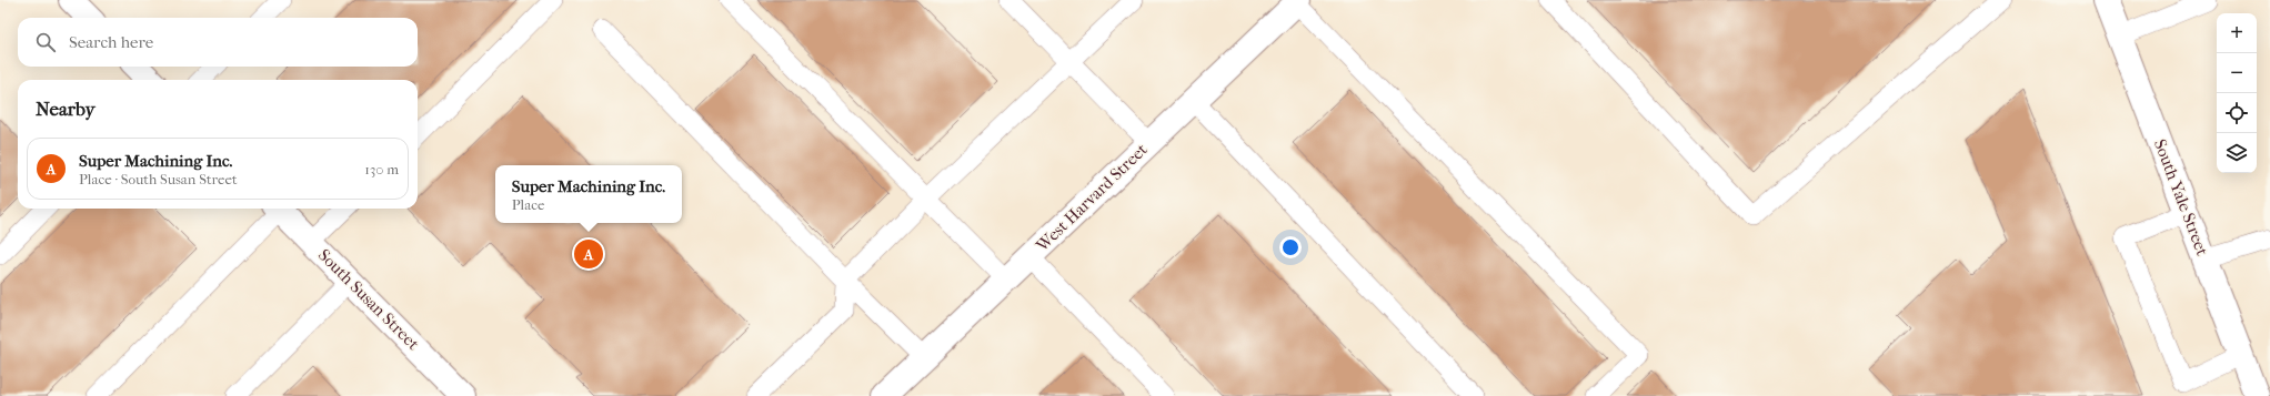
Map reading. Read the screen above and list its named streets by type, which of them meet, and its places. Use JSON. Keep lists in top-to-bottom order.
{
  "streets": {
    "street": ["West Harvard Street", "South Yale Street", "South Susan Street"]
  },
  "page": {
    "map_buttons": ["+", "−"],
    "search": "Search here",
    "heading": "Nearby",
    "list": [
      {
        "mark": "A",
        "name": "Super Machining Inc.",
        "note": "Place · South Susan Street",
        "value": "130 m"
      }
    ],
    "popup": ["Super Machining Inc.", "Place"],
    "pins": "A"
  }
}
